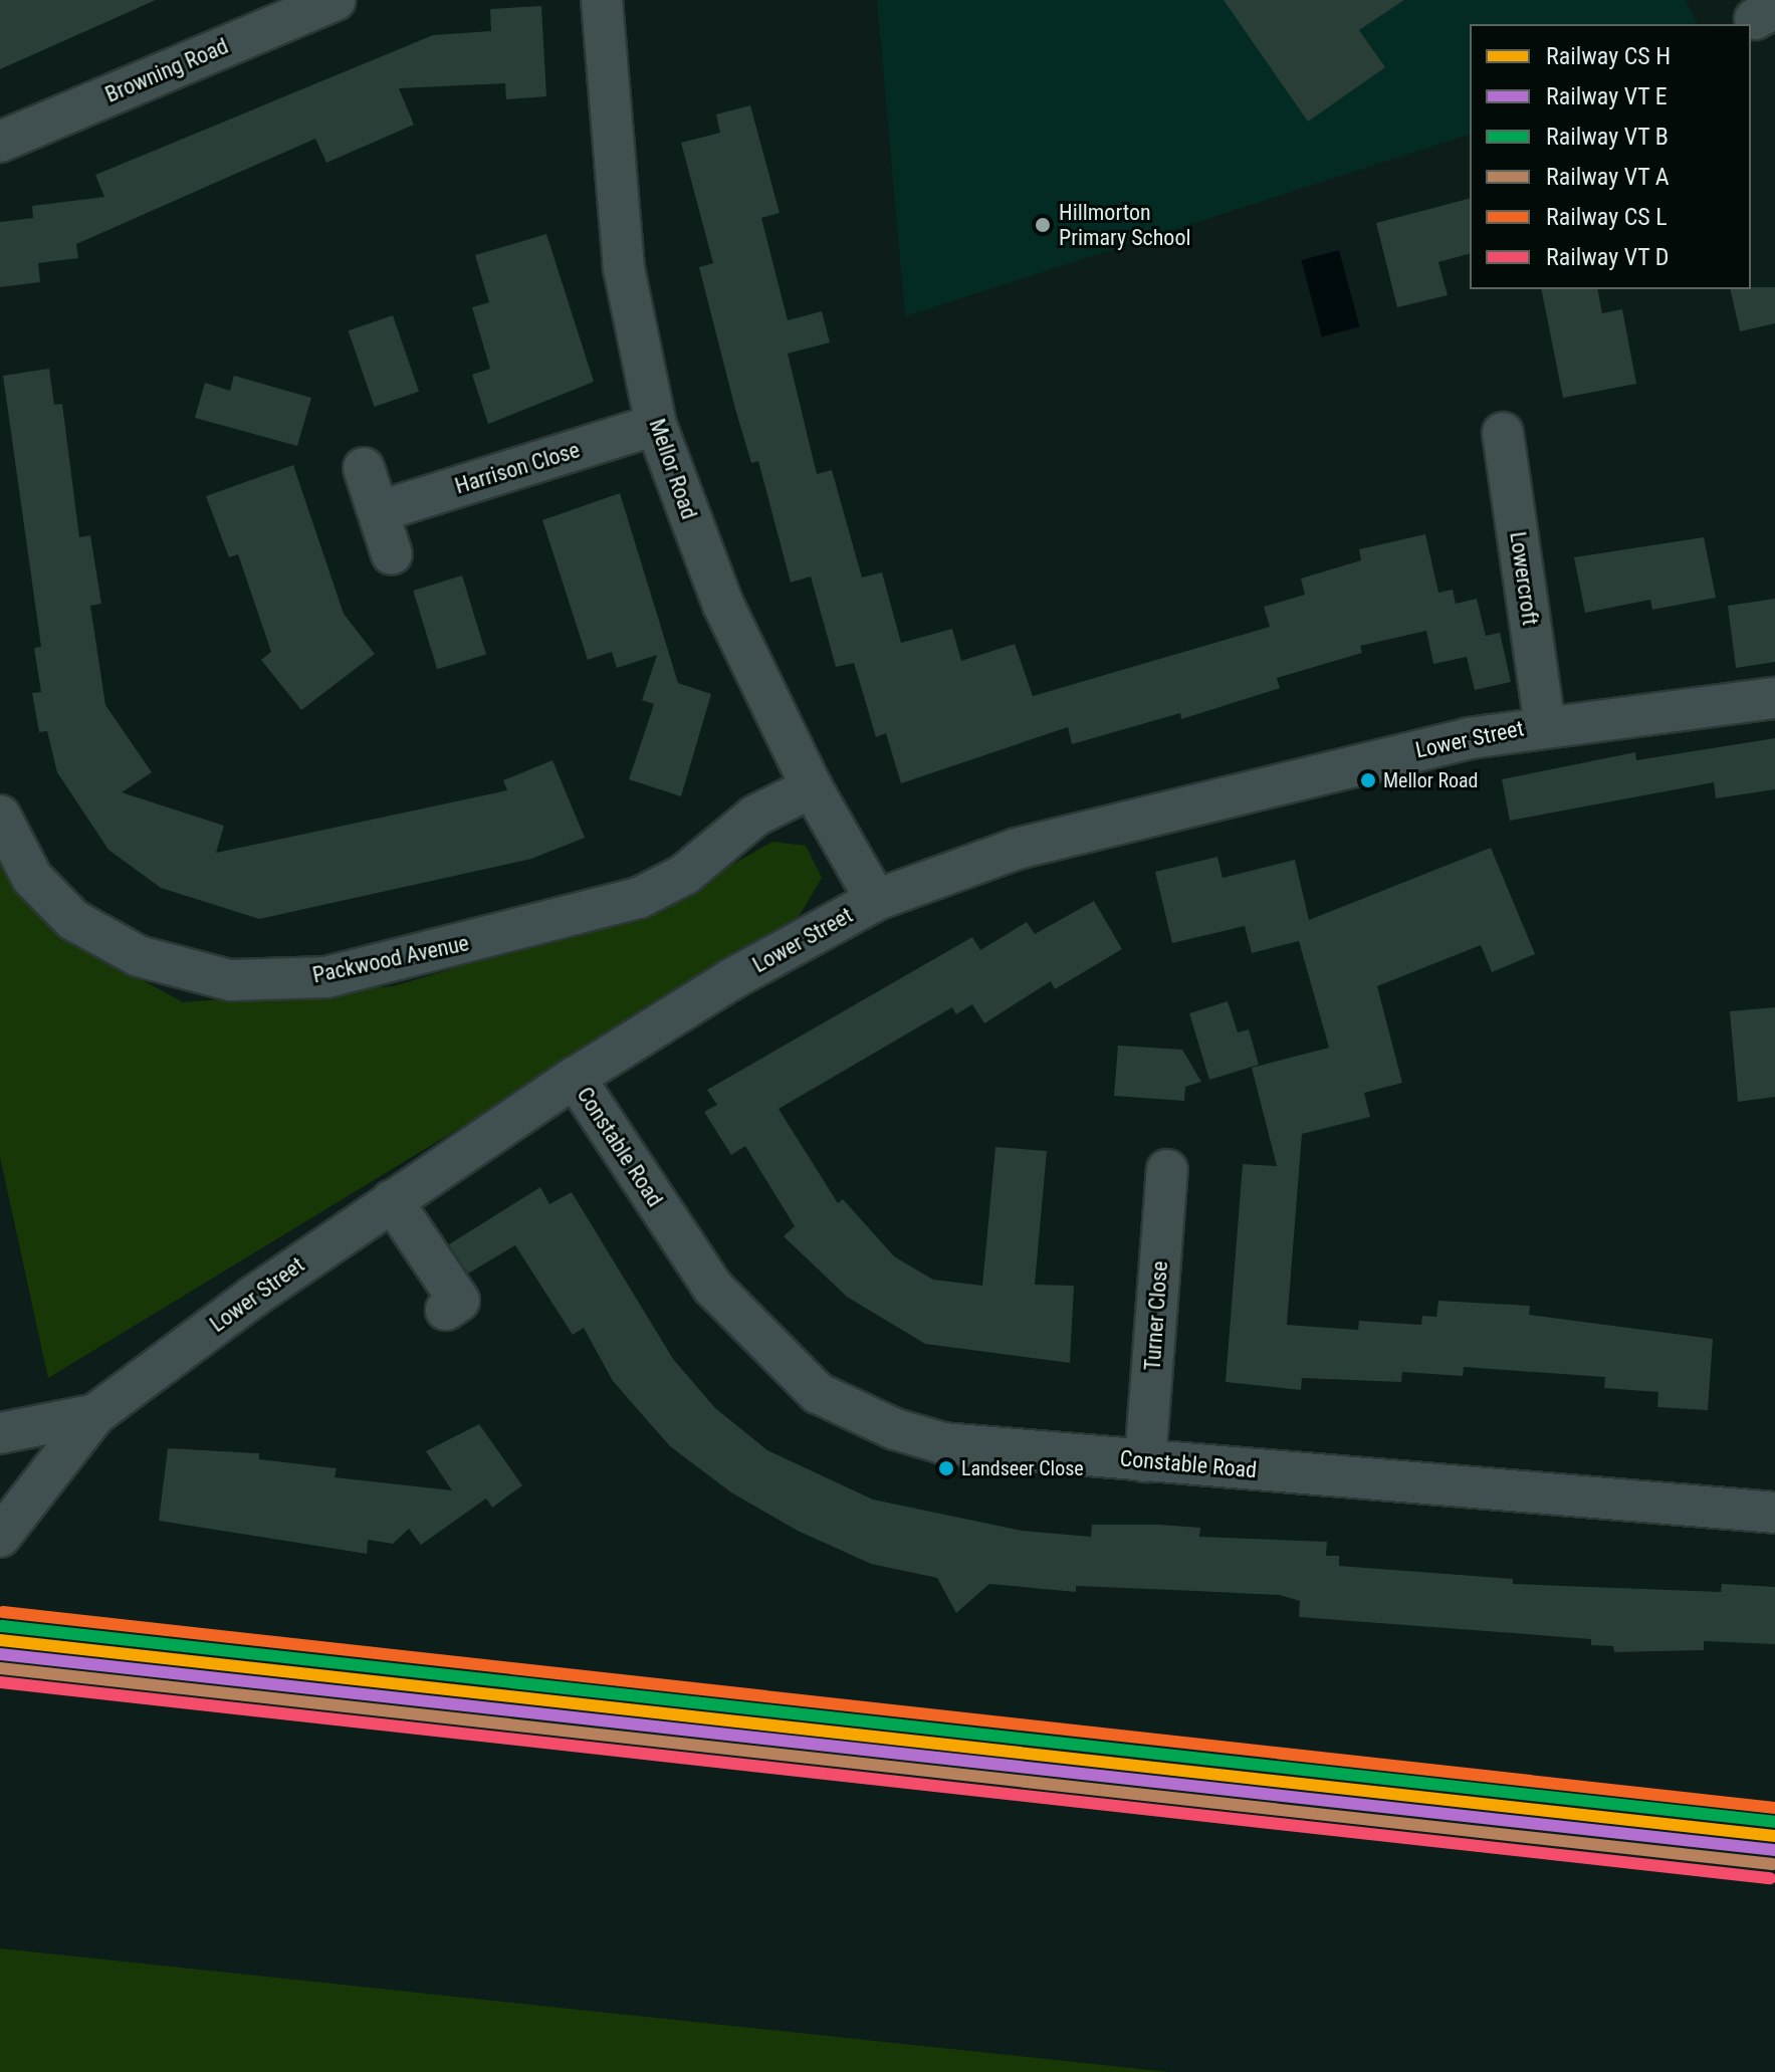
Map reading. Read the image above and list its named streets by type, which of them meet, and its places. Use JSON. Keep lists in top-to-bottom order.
{
  "streets": {
    "street": [
      "Browning Road",
      "Harrison Close",
      "Mellor Road",
      "Lowercroft",
      "Lower Street",
      "Packwood Avenue",
      "Constable Road",
      "Turner Close"
    ]
  },
  "crossings": [
    ["Harrison Close", "Mellor Road"],
    ["Mellor Road", "Lower Street"],
    ["Mellor Road", "Packwood Avenue"],
    ["Lowercroft", "Lower Street"],
    ["Lower Street", "Constable Road"],
    ["Constable Road", "Turner Close"]
  ],
  "places": ["Hillmorton Primary School", "Mellor Road", "Landseer Close"],
  "legend": [
    "Railway CS H",
    "Railway VT E",
    "Railway VT B",
    "Railway VT A",
    "Railway CS L",
    "Railway VT D"
  ]
}
